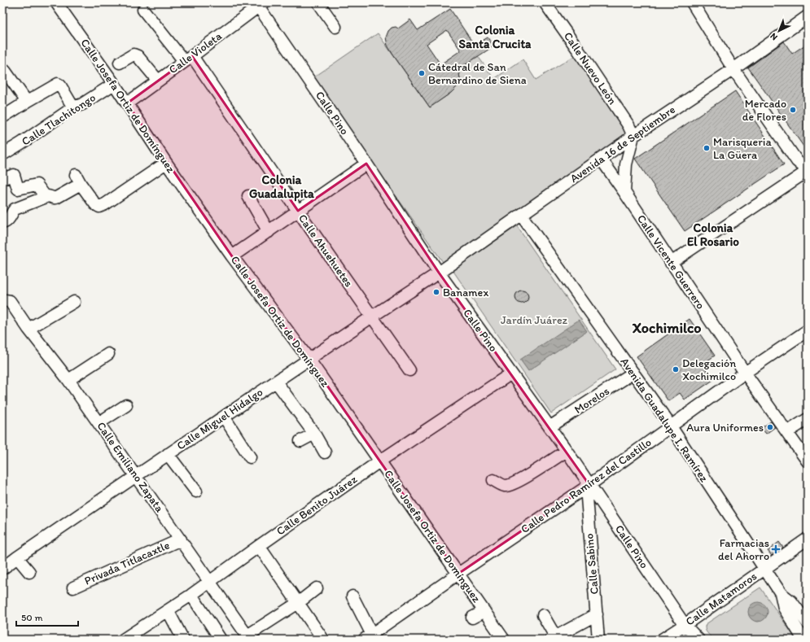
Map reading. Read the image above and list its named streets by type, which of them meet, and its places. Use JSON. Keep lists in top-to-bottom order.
{
  "streets": {
    "street": [
      "Calle Violeta",
      "Calle Nuevo León",
      "Calle Josefa Ortiz de Domínguez",
      "Calle Pino",
      "Calle Tlachitongo",
      "Avenida 16 de Septiembre",
      "Calle Ahuehuetes",
      "Calle Vicente Guerrero",
      "Morelos",
      "Calle Miguel Hidalgo",
      "Avenida Guadalupe I. Ramírez",
      "Calle Emiliano Zapata",
      "Calle Pedro Ramírez del Castillo",
      "Calle Benito Juárez",
      "Privada Titlacaxtle",
      "Calle Sabino",
      "Calle Matamoros"
    ]
  },
  "crossings": [
    ["Calle Violeta", "Calle Josefa Ortiz de Domínguez"],
    ["Calle Violeta", "Calle Pino"],
    ["Calle Violeta", "Calle Ahuehuetes"],
    ["Calle Nuevo León", "Avenida 16 de Septiembre"],
    ["Calle Josefa Ortiz de Domínguez", "Calle Tlachitongo"],
    ["Calle Josefa Ortiz de Domínguez", "Calle Miguel Hidalgo"],
    ["Calle Josefa Ortiz de Domínguez", "Calle Pedro Ramírez del Castillo"],
    ["Calle Josefa Ortiz de Domínguez", "Calle Benito Juárez"],
    ["Calle Pino", "Avenida 16 de Septiembre"],
    ["Calle Pino", "Morelos"],
    ["Calle Pino", "Calle Miguel Hidalgo"],
    ["Calle Pino", "Calle Pedro Ramírez del Castillo"],
    ["Calle Pino", "Calle Benito Juárez"],
    ["Calle Pino", "Calle Sabino"],
    ["Calle Pino", "Calle Matamoros"],
    ["Avenida 16 de Septiembre", "Calle Vicente Guerrero"],
    ["Avenida 16 de Septiembre", "Calle Miguel Hidalgo"],
    ["Avenida 16 de Septiembre", "Avenida Guadalupe I. Ramírez"],
    ["Calle Ahuehuetes", "Calle Miguel Hidalgo"],
    ["Calle Vicente Guerrero", "Calle Pedro Ramírez del Castillo"],
    ["Morelos", "Avenida Guadalupe I. Ramírez"],
    ["Calle Miguel Hidalgo", "Calle Emiliano Zapata"],
    ["Avenida Guadalupe I. Ramírez", "Calle Pedro Ramírez del Castillo"],
    ["Avenida Guadalupe I. Ramírez", "Calle Matamoros"],
    ["Calle Emiliano Zapata", "Calle Benito Juárez"],
    ["Calle Emiliano Zapata", "Privada Titlacaxtle"],
    ["Calle Pedro Ramírez del Castillo", "Calle Sabino"]
  ],
  "districts": [
    "Colonia Santa Crucita",
    "Colonia Guadalupita",
    "Colonia El Rosario",
    "Xochimilco"
  ],
  "parks": ["Jardín Juárez"],
  "places": {
    "other": [
      "Cátedral de San Bernardino de Siena",
      "Mercado de Flores",
      "Marisqueria La Güera",
      "Banamex",
      "Delegación Xochimilco",
      "Aura Uniformes"
    ],
    "health": ["Farmacias del Ahorro"]
  },
  "scale_bar": "50 m",
  "north": "bottom left"
}
